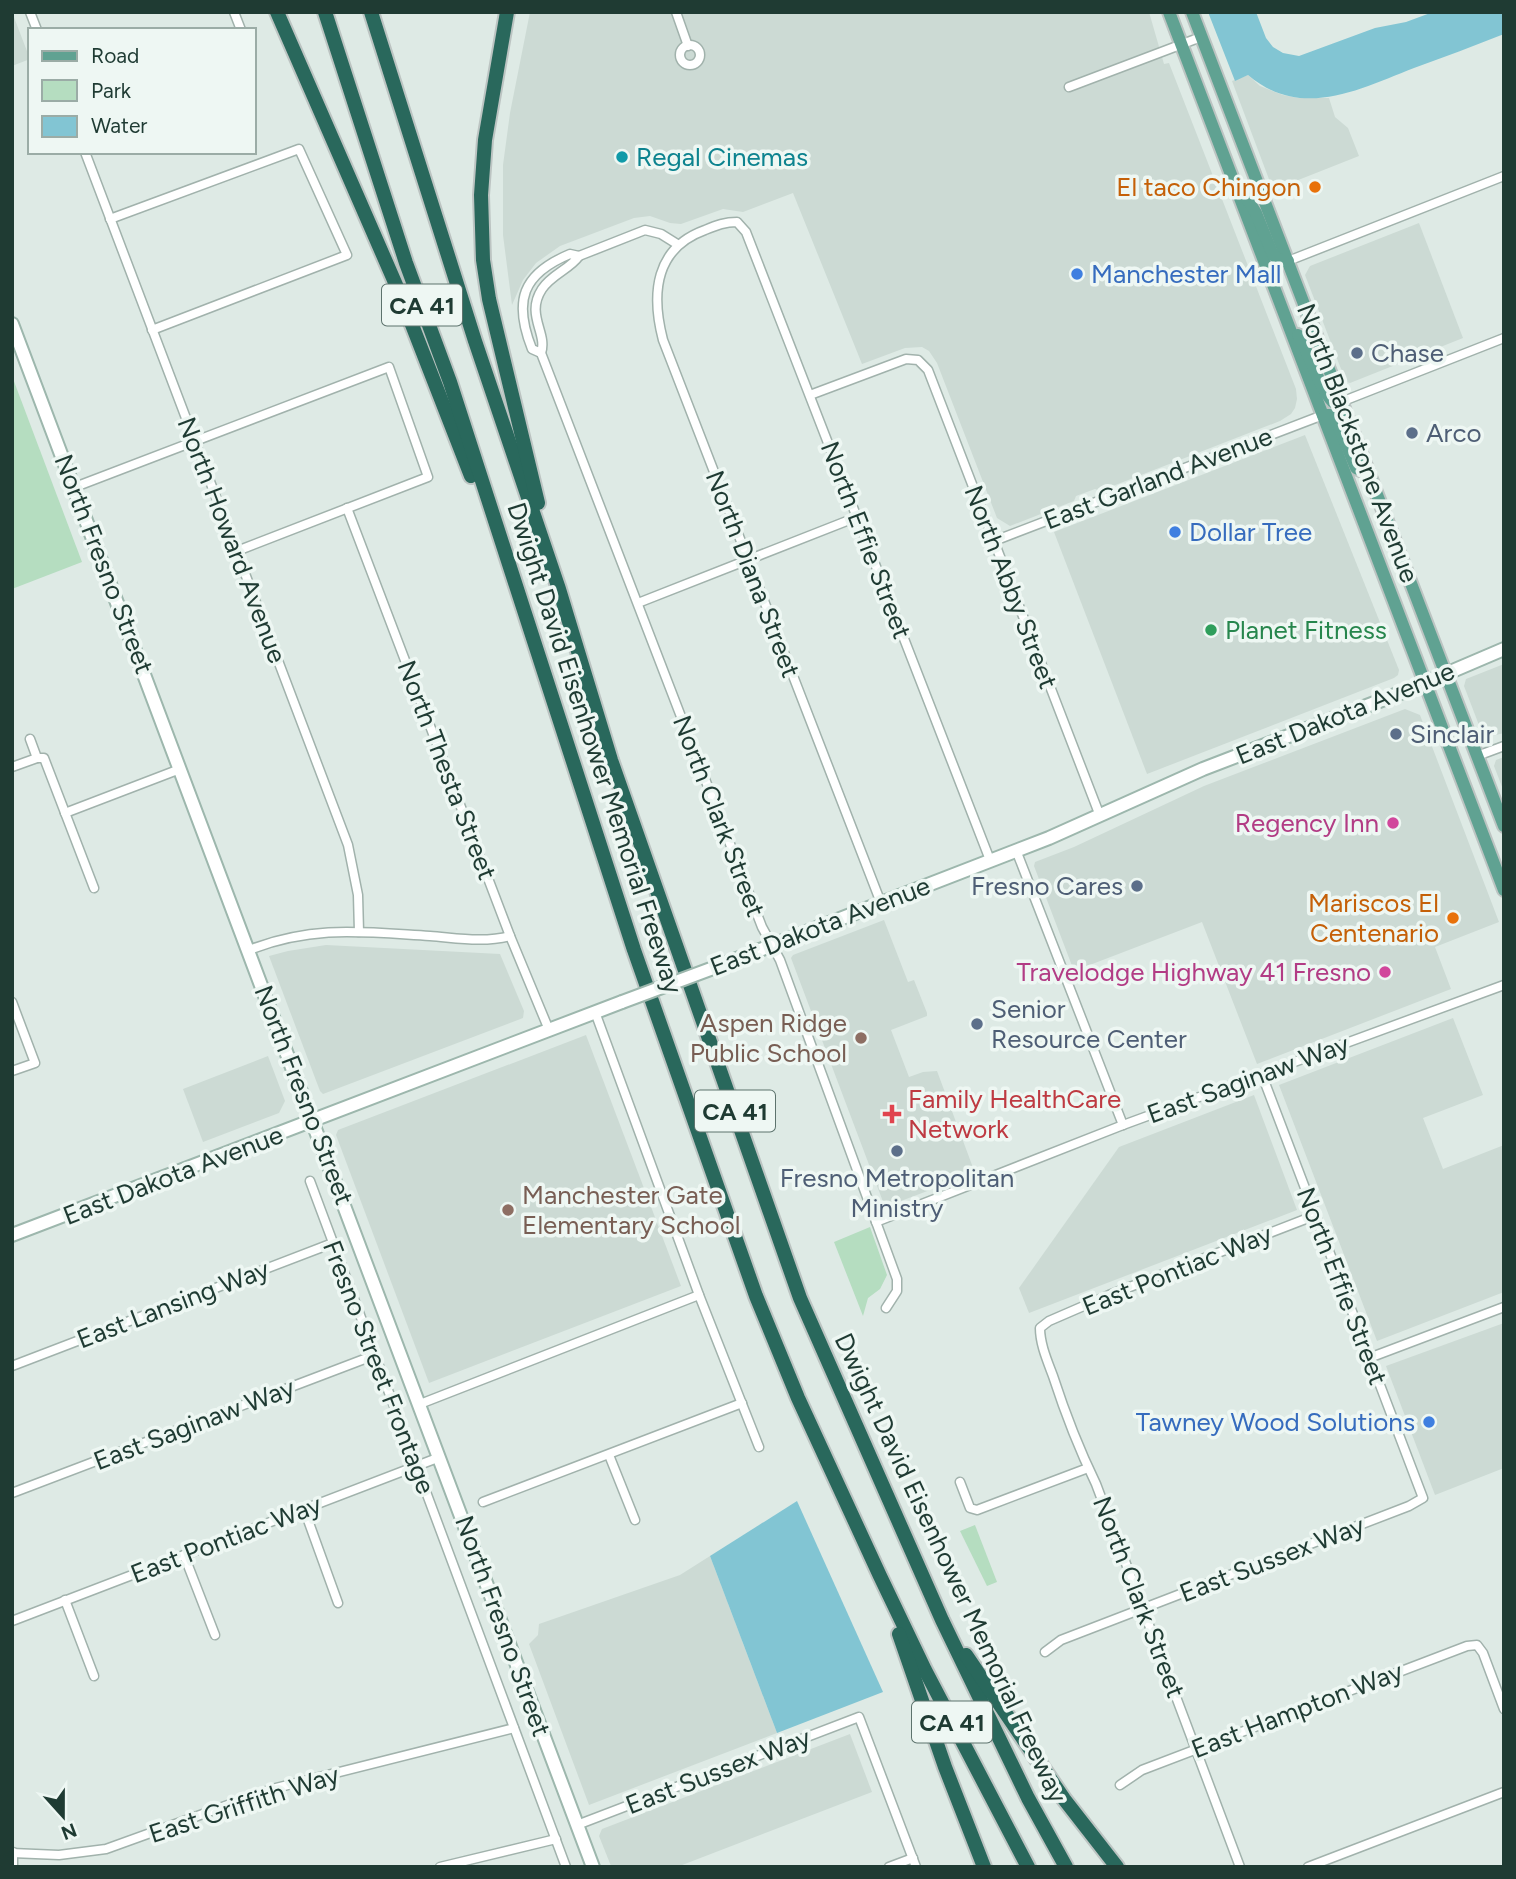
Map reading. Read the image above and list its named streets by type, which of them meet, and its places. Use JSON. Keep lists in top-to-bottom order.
{
  "streets": {
    "highway": ["CA 41", "Dwight David Eisenhower Memorial Freeway"],
    "main road": ["North Blackstone Avenue", "North Fresno Street", "East Dakota Avenue"],
    "street": [
      "East Garland Avenue",
      "North Howard Avenue",
      "North Effie Street",
      "North Diana Street",
      "North Abby Street",
      "North Thesta Street",
      "North Clark Street",
      "East Saginaw Way",
      "East Pontiac Way",
      "East Lansing Way",
      "Fresno Street Frontage",
      "East Sussex Way",
      "East Hampton Way",
      "East Griffith Way"
    ]
  },
  "crossings": [
    ["North Blackstone Avenue", "East Garland Avenue"],
    ["North Blackstone Avenue", "East Dakota Avenue"],
    ["East Garland Avenue", "North Abby Street"],
    ["North Effie Street", "North Diana Street"],
    ["North Effie Street", "North Abby Street"],
    ["North Effie Street", "East Dakota Avenue"],
    ["North Effie Street", "East Saginaw Way"],
    ["North Effie Street", "East Pontiac Way"],
    ["North Effie Street", "East Sussex Way"],
    ["North Fresno Street", "East Dakota Avenue"],
    ["North Fresno Street", "East Pontiac Way"],
    ["North Fresno Street", "East Sussex Way"],
    ["North Diana Street", "East Dakota Avenue"],
    ["North Abby Street", "East Dakota Avenue"],
    ["East Dakota Avenue", "North Thesta Street"],
    ["East Dakota Avenue", "North Clark Street"],
    ["North Clark Street", "East Saginaw Way"],
    ["North Clark Street", "East Pontiac Way"],
    ["North Clark Street", "East Sussex Way"],
    ["North Clark Street", "East Hampton Way"],
    ["East Saginaw Way", "Fresno Street Frontage"],
    ["East Pontiac Way", "Fresno Street Frontage"],
    ["East Lansing Way", "Fresno Street Frontage"],
    ["Fresno Street Frontage", "East Griffith Way"]
  ],
  "places": {
    "other": [
      "Regal Cinemas",
      "El taco Chingon",
      "Manchester Mall",
      "Chase",
      "Arco",
      "Dollar Tree",
      "Planet Fitness",
      "Sinclair",
      "Regency Inn",
      "Fresno Cares",
      "Mariscos El Centenario",
      "Travelodge Highway 41 Fresno",
      "Senior Resource Center",
      "Aspen Ridge Public School",
      "Fresno Metropolitan Ministry",
      "Manchester Gate Elementary School",
      "Tawney Wood Solutions"
    ],
    "health": ["Family HealthCare Network"]
  },
  "legend": ["Road", "Park", "Water"],
  "north": "bottom"
}
